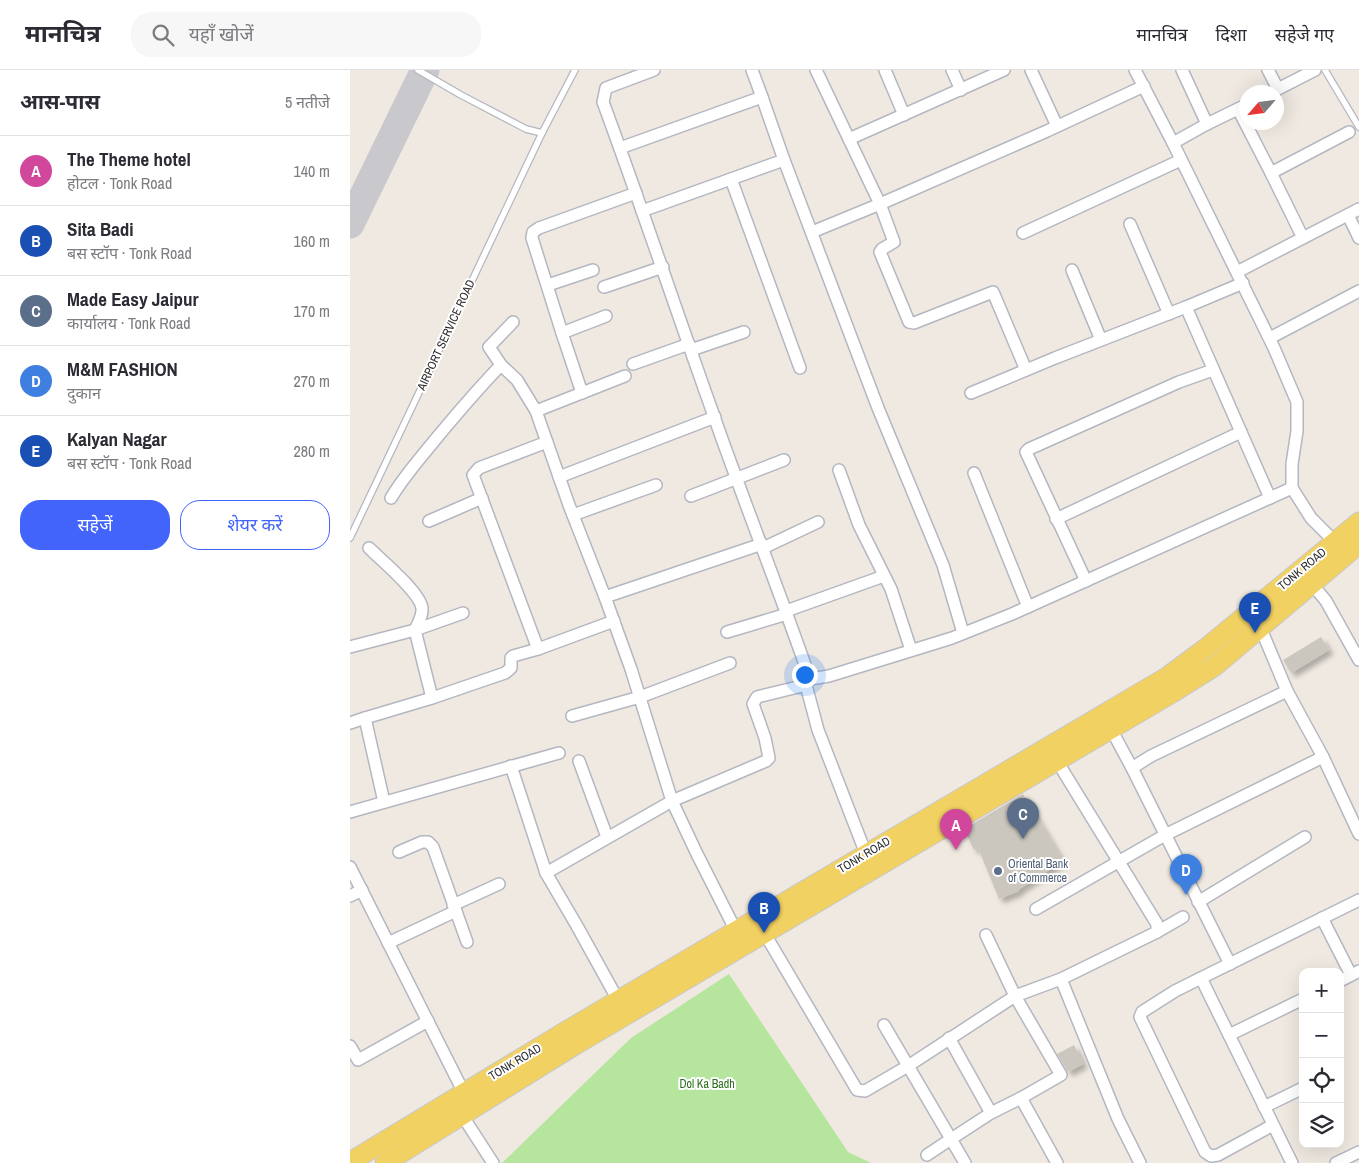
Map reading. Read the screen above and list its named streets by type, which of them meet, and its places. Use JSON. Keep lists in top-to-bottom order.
{
  "streets": {
    "main road": ["TONK ROAD"],
    "lane": ["AIRPORT SERVICE ROAD"]
  },
  "parks": ["Dol Ka Badh"],
  "places": ["Oriental Bank of Commerce"],
  "north": "bottom left",
  "page": {
    "header": "मानचित्र",
    "search": "यहाँ खोजें",
    "nav": ["मानचित्र", "दिशा", "सहेजे गए"],
    "heading": ["आस-पास", "5 नतीजे"],
    "list": [
      {
        "mark": "A",
        "name": "The Theme hotel",
        "note": "होटल · Tonk Road",
        "value": "140 m"
      },
      {
        "mark": "B",
        "name": "Sita Badi",
        "note": "बस स्टॉप · Tonk Road",
        "value": "160 m"
      },
      {
        "mark": "C",
        "name": "Made Easy Jaipur",
        "note": "कार्यालय · Tonk Road",
        "value": "170 m"
      },
      {
        "mark": "D",
        "name": "M&M FASHION",
        "note": "दुकान",
        "value": "270 m"
      },
      {
        "mark": "E",
        "name": "Kalyan Nagar",
        "note": "बस स्टॉप · Tonk Road",
        "value": "280 m"
      }
    ],
    "buttons": ["सहेजें", "शेयर करें"],
    "pins": [
      "E",
      "C",
      "A",
      "D",
      "B"
    ],
    "map_buttons": ["+", "−"]
  }
}
